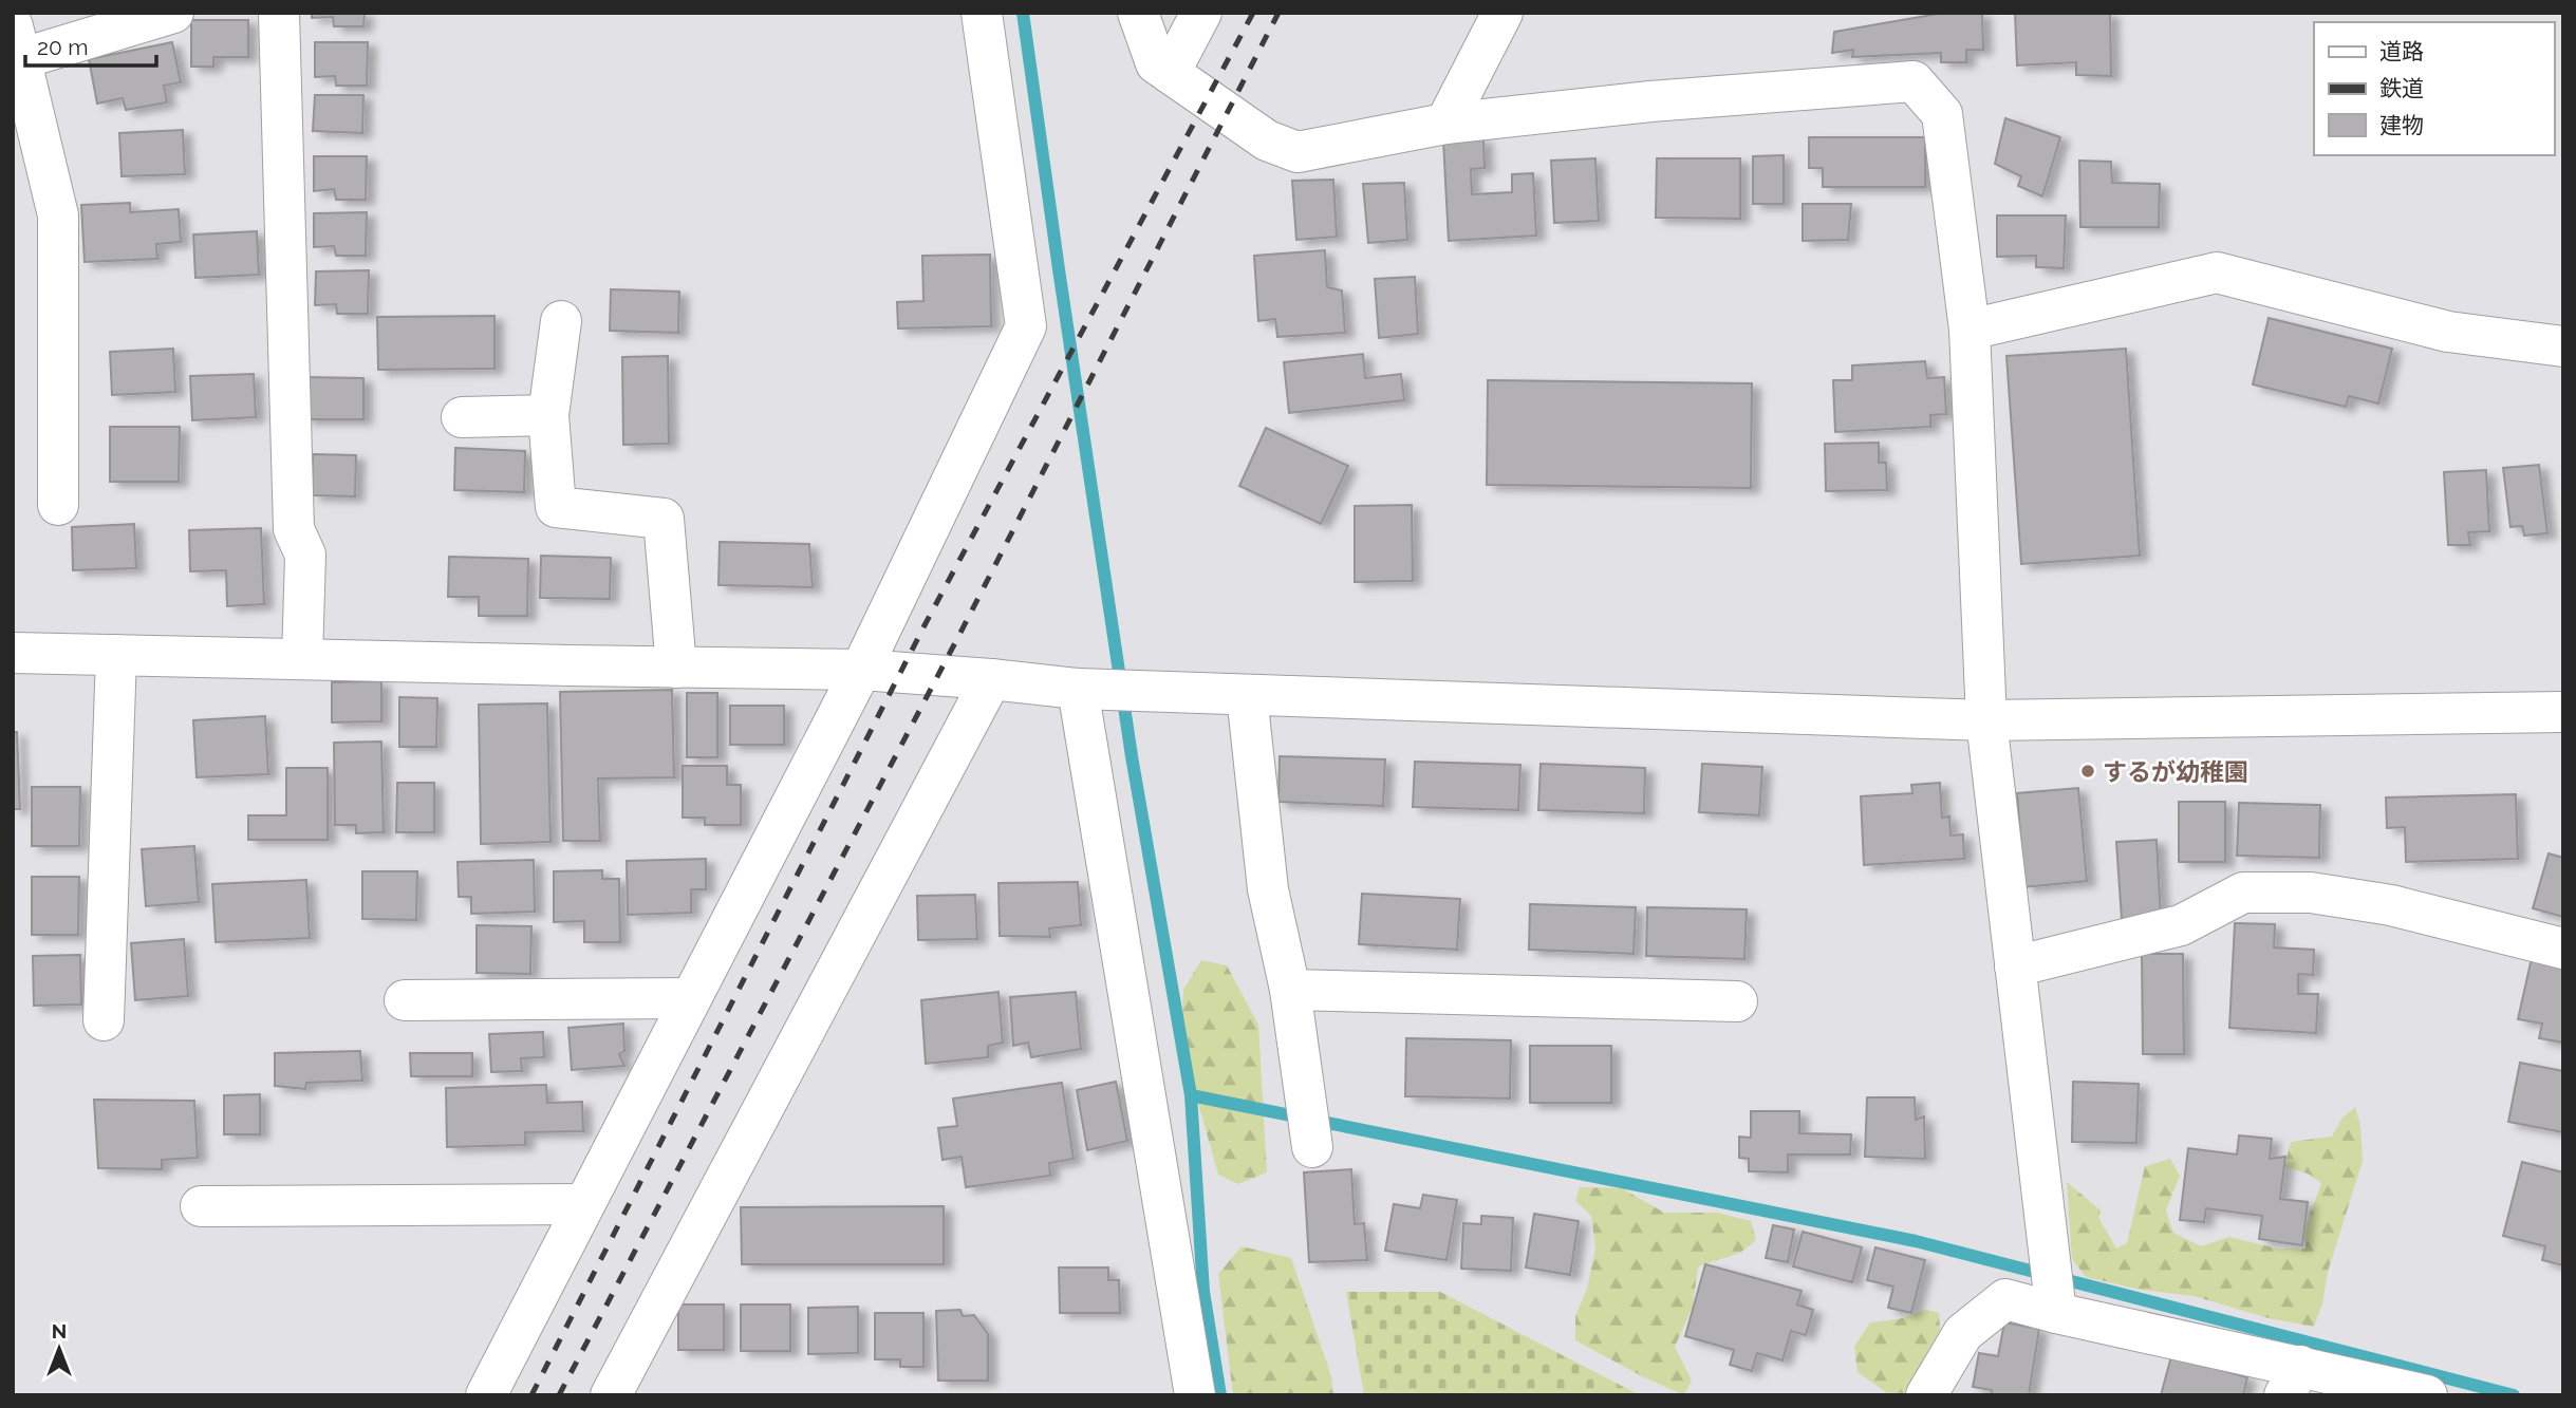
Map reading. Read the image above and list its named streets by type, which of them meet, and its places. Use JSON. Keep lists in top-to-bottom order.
{
  "places": ["するが幼稚園"],
  "legend": ["道路", "鉄道", "建物"],
  "scale_bar": "20 m",
  "north": "top"
}
